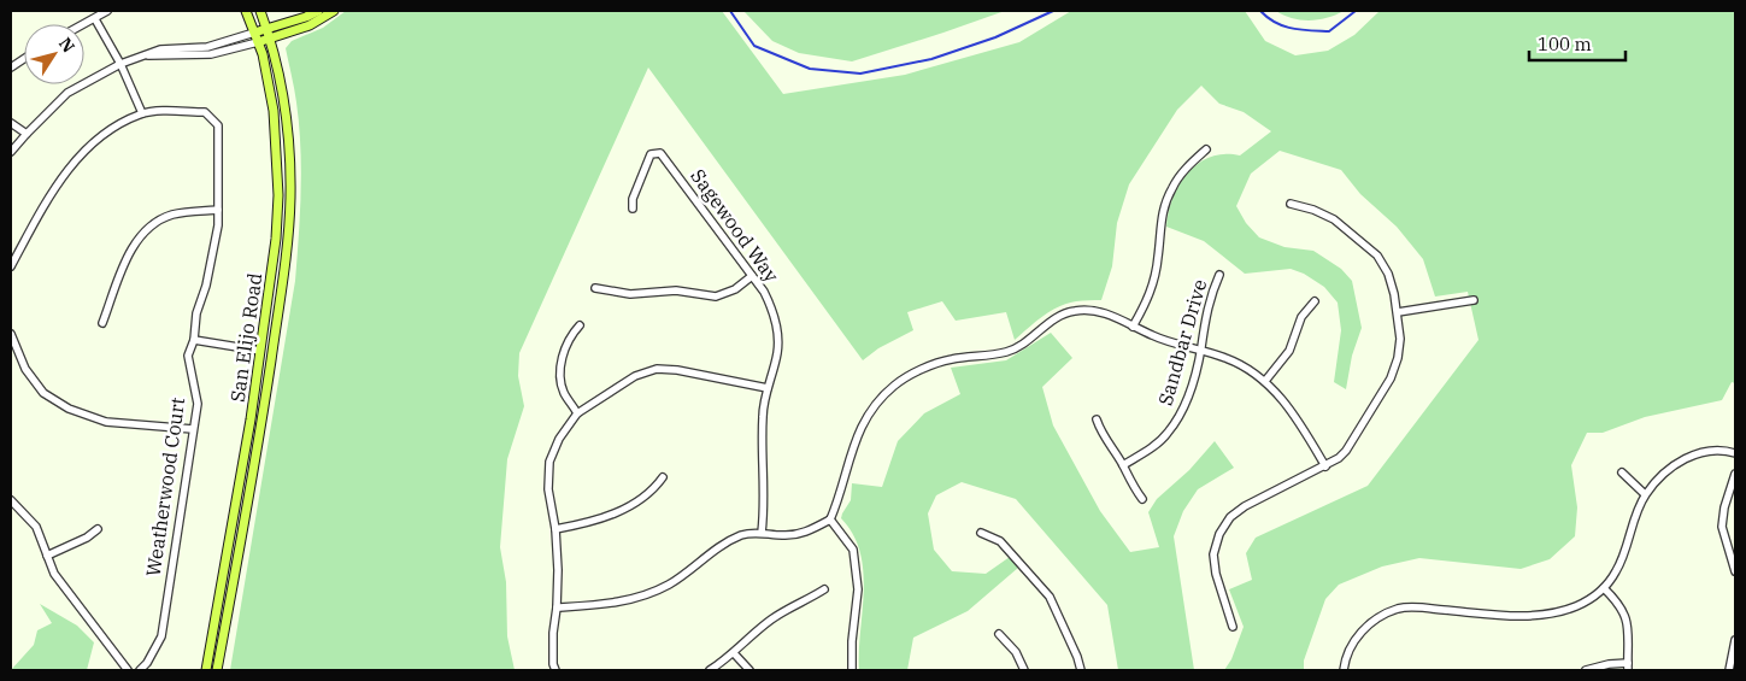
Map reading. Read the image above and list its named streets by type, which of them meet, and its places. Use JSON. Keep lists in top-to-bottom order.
{
  "streets": {
    "main road": ["San Elijo Road"],
    "street": ["Sagewood Way", "Sandbar Drive", "Weatherwood Court"]
  },
  "scale_bar": "100 m",
  "north": "top right"
}
